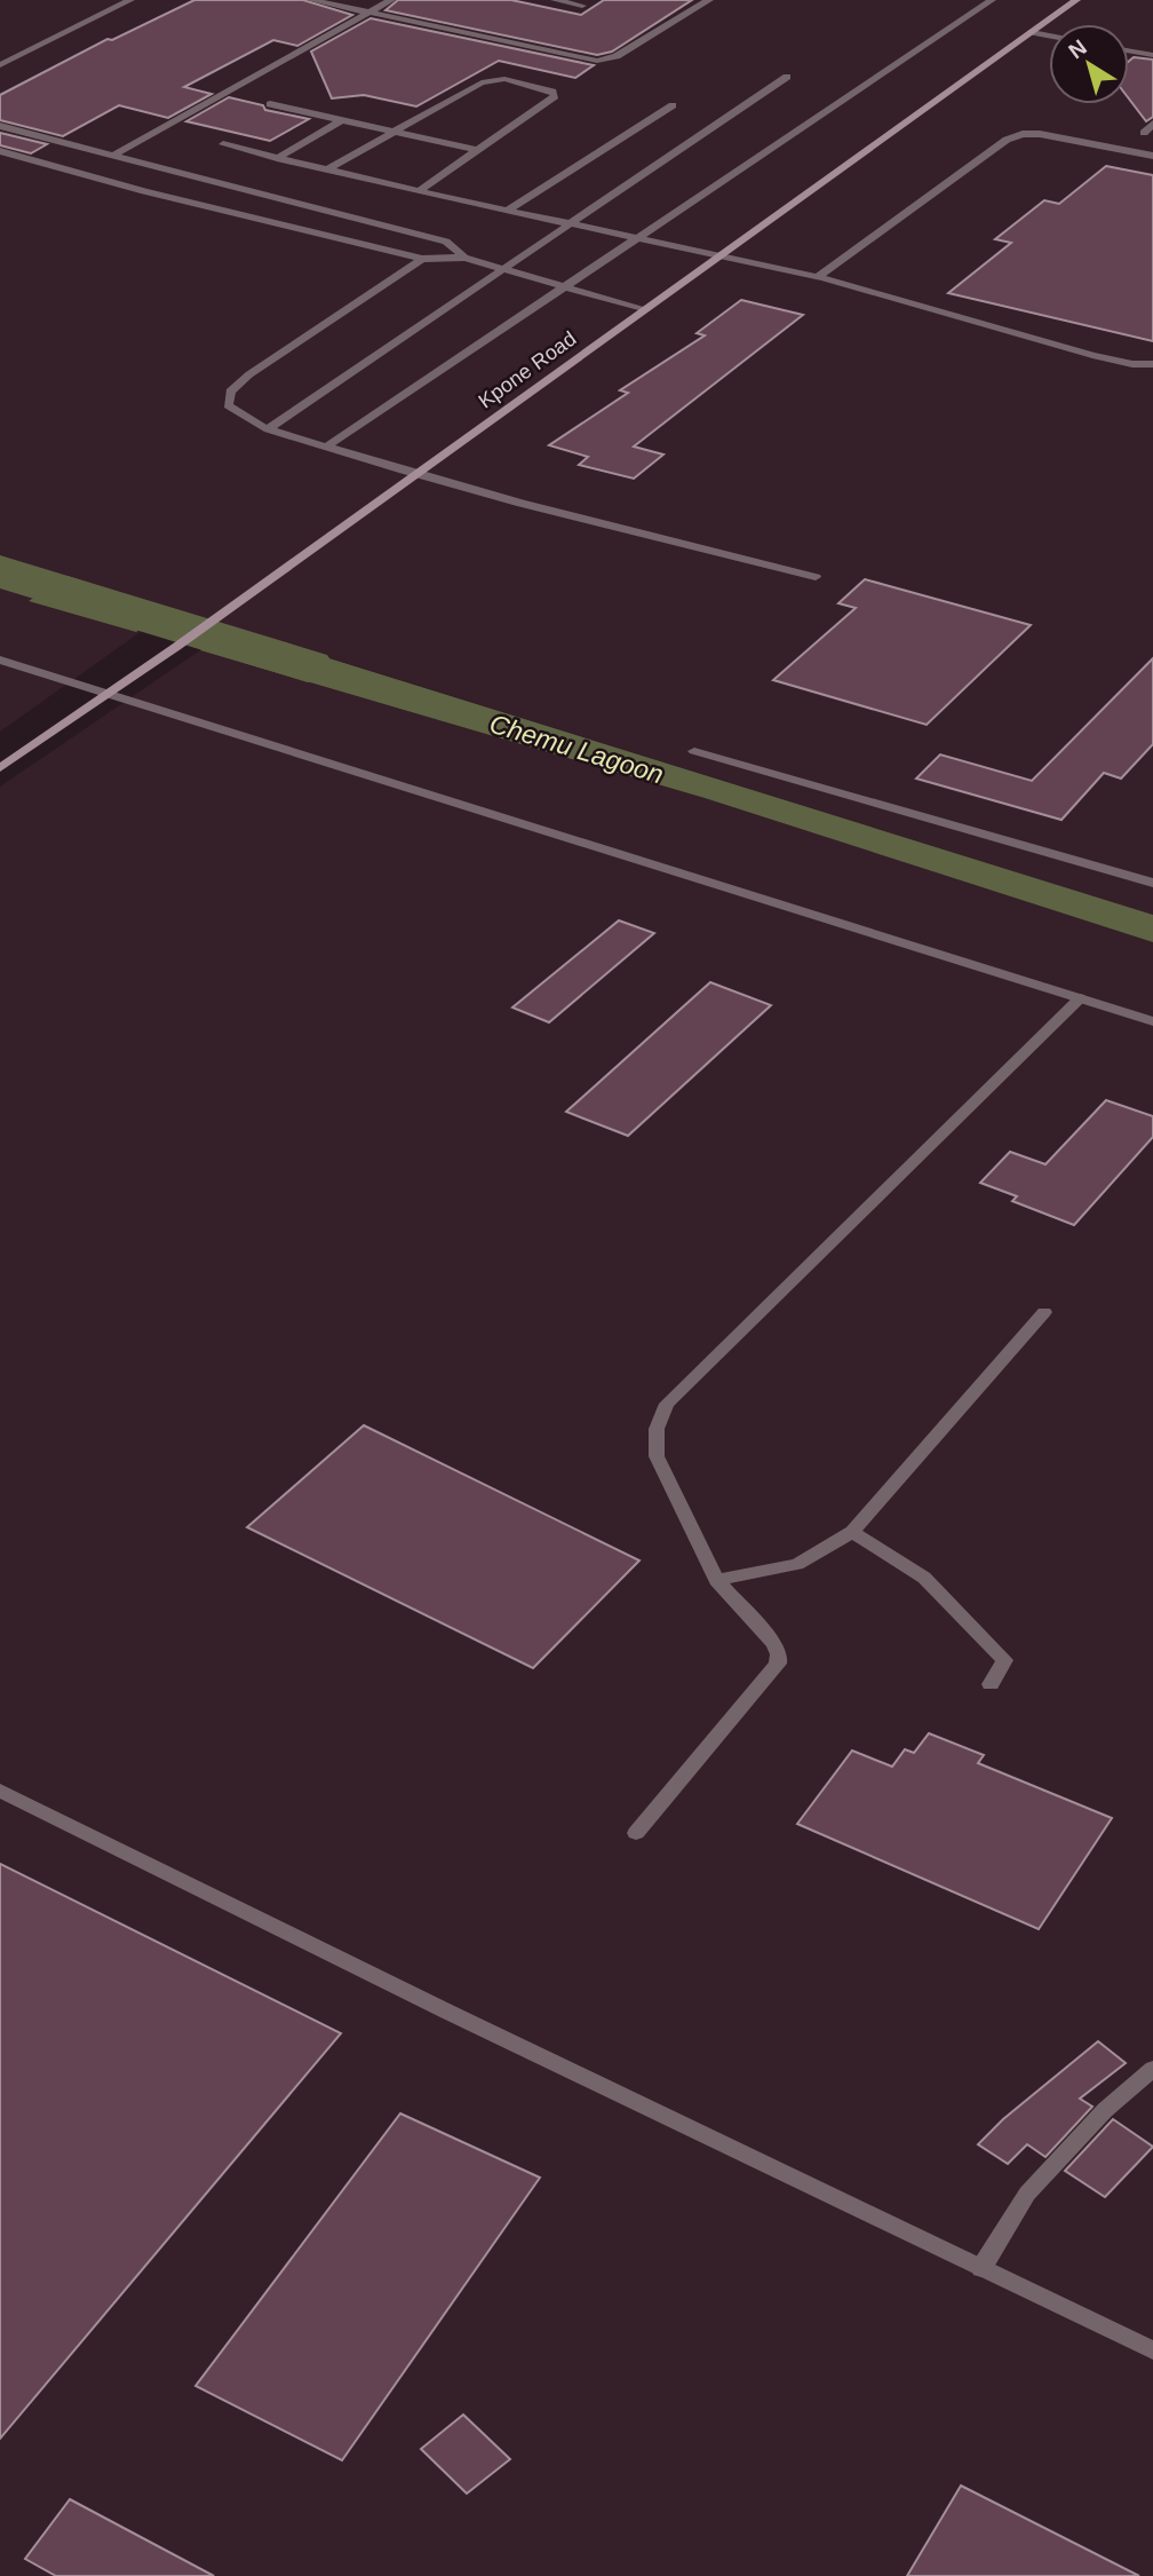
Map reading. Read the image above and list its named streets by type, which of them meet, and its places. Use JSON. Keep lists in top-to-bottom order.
{
  "streets": {
    "main road": ["Kpone Road"]
  },
  "water": ["Chemu Lagoon"],
  "north": "top left"
}
